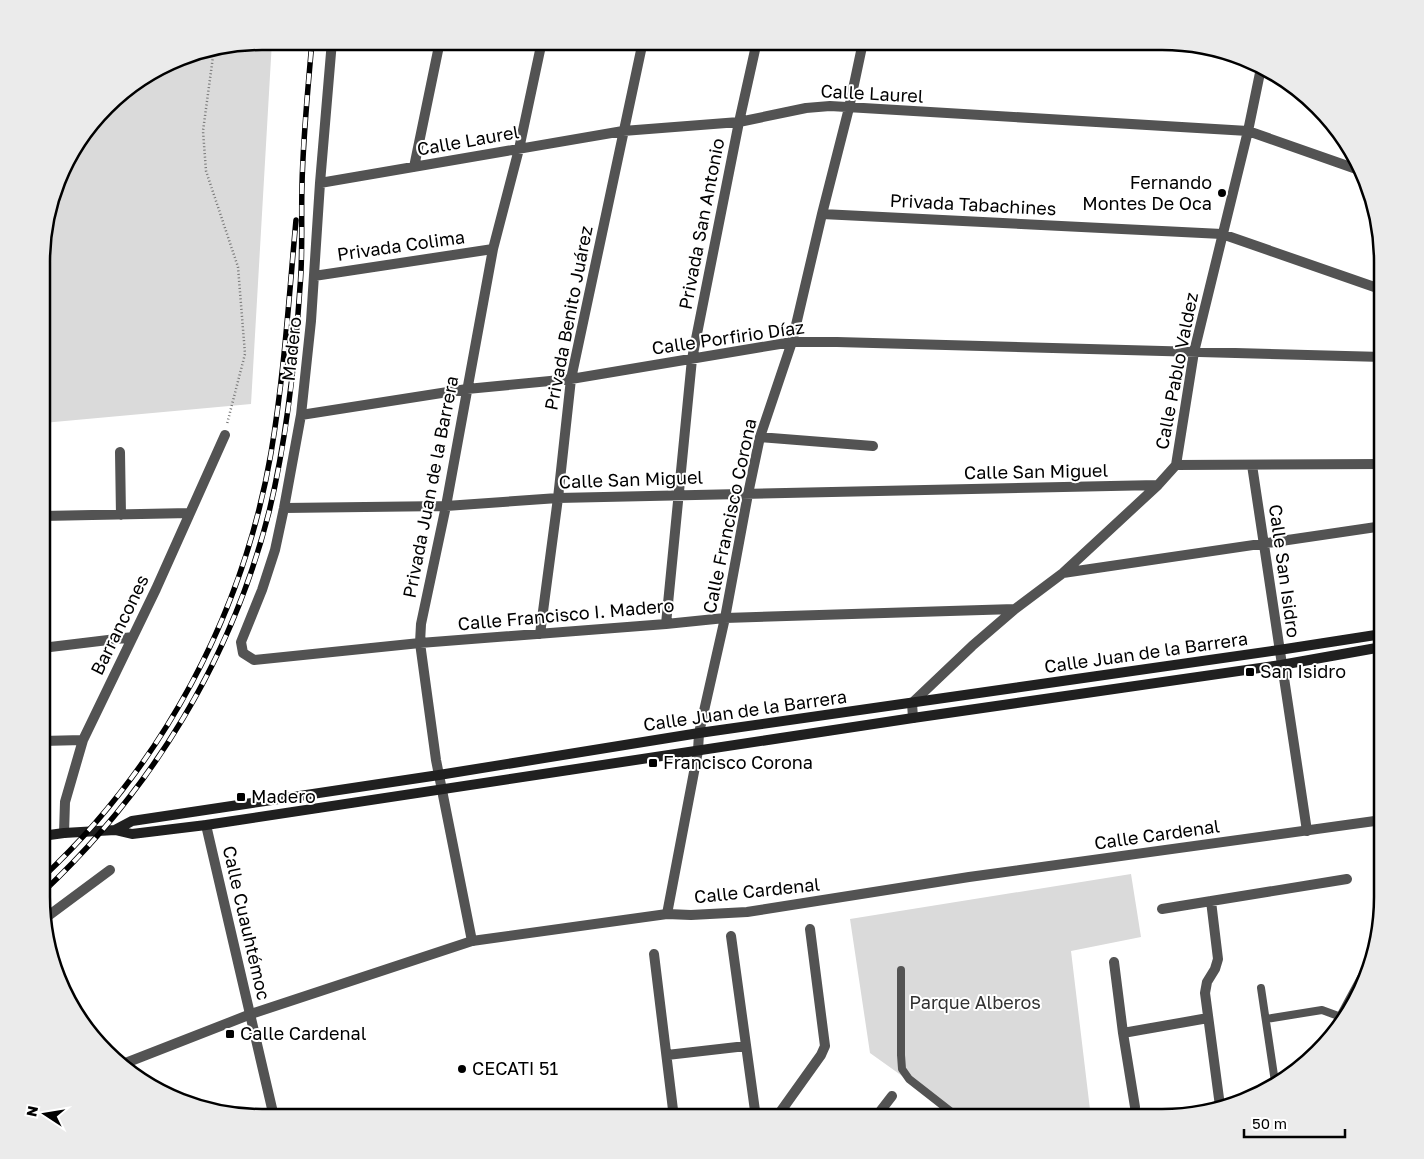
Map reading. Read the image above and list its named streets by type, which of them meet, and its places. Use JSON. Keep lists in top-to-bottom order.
{
  "streets": {
    "main road": ["Calle Juan de la Barrera"],
    "street": [
      "Calle Laurel",
      "Privada Tabachines",
      "Privada San Antonio",
      "Privada Colima",
      "Privada Benito Juárez",
      "Calle Porfirio Díaz",
      "Madero",
      "Calle Pablo Valdez",
      "Calle San Miguel",
      "Privada Juan de la Barrera",
      "Calle Francisco Corona",
      "Calle San Isidro",
      "Calle Francisco I. Madero",
      "Barrancones",
      "Calle Cardenal",
      "Calle Cuauhtémoc"
    ]
  },
  "crossings": [
    ["Calle Laurel", "Privada San Antonio"],
    ["Calle Laurel", "Privada Benito Juárez"],
    ["Calle Laurel", "Madero"],
    ["Calle Laurel", "Calle Pablo Valdez"],
    ["Calle Laurel", "Privada Juan de la Barrera"],
    ["Calle Laurel", "Calle Francisco Corona"],
    ["Privada Tabachines", "Calle Pablo Valdez"],
    ["Privada Tabachines", "Calle Francisco Corona"],
    ["Privada San Antonio", "Calle Porfirio Díaz"],
    ["Privada San Antonio", "Calle San Miguel"],
    ["Privada San Antonio", "Calle Francisco I. Madero"],
    ["Privada Colima", "Madero"],
    ["Privada Colima", "Privada Juan de la Barrera"],
    ["Privada Benito Juárez", "Calle Porfirio Díaz"],
    ["Privada Benito Juárez", "Calle San Miguel"],
    ["Privada Benito Juárez", "Calle Francisco I. Madero"],
    ["Calle Porfirio Díaz", "Madero"],
    ["Calle Porfirio Díaz", "Calle Pablo Valdez"],
    ["Calle Porfirio Díaz", "Privada Juan de la Barrera"],
    ["Calle Porfirio Díaz", "Calle Francisco Corona"],
    ["Madero", "Calle San Miguel"],
    ["Madero", "Calle Francisco I. Madero"],
    ["Calle Pablo Valdez", "Calle San Miguel"],
    ["Calle Pablo Valdez", "Calle Francisco I. Madero"],
    ["Calle Pablo Valdez", "Calle Juan de la Barrera"],
    ["Calle San Miguel", "Privada Juan de la Barrera"],
    ["Calle San Miguel", "Calle Francisco Corona"],
    ["Privada Juan de la Barrera", "Calle Francisco I. Madero"],
    ["Privada Juan de la Barrera", "Calle Juan de la Barrera"],
    ["Privada Juan de la Barrera", "Calle Cardenal"],
    ["Calle Francisco Corona", "Calle Francisco I. Madero"],
    ["Calle Francisco Corona", "Calle Juan de la Barrera"],
    ["Calle Francisco Corona", "Calle Cardenal"],
    ["Calle San Isidro", "Calle Juan de la Barrera"],
    ["Calle San Isidro", "Calle Cardenal"],
    ["Barrancones", "Calle Juan de la Barrera"],
    ["Calle Juan de la Barrera", "Calle Cuauhtémoc"],
    ["Calle Cardenal", "Calle Cuauhtémoc"]
  ],
  "parks": ["Parque Alberos"],
  "places": {
    "other": ["Fernando Montes De Oca", "CECATI 51"],
    "transit": [
      "San Isidro",
      "Francisco Corona",
      "Madero",
      "Calle Cardenal"
    ]
  },
  "scale_bar": "50 m",
  "north": "left"
}
